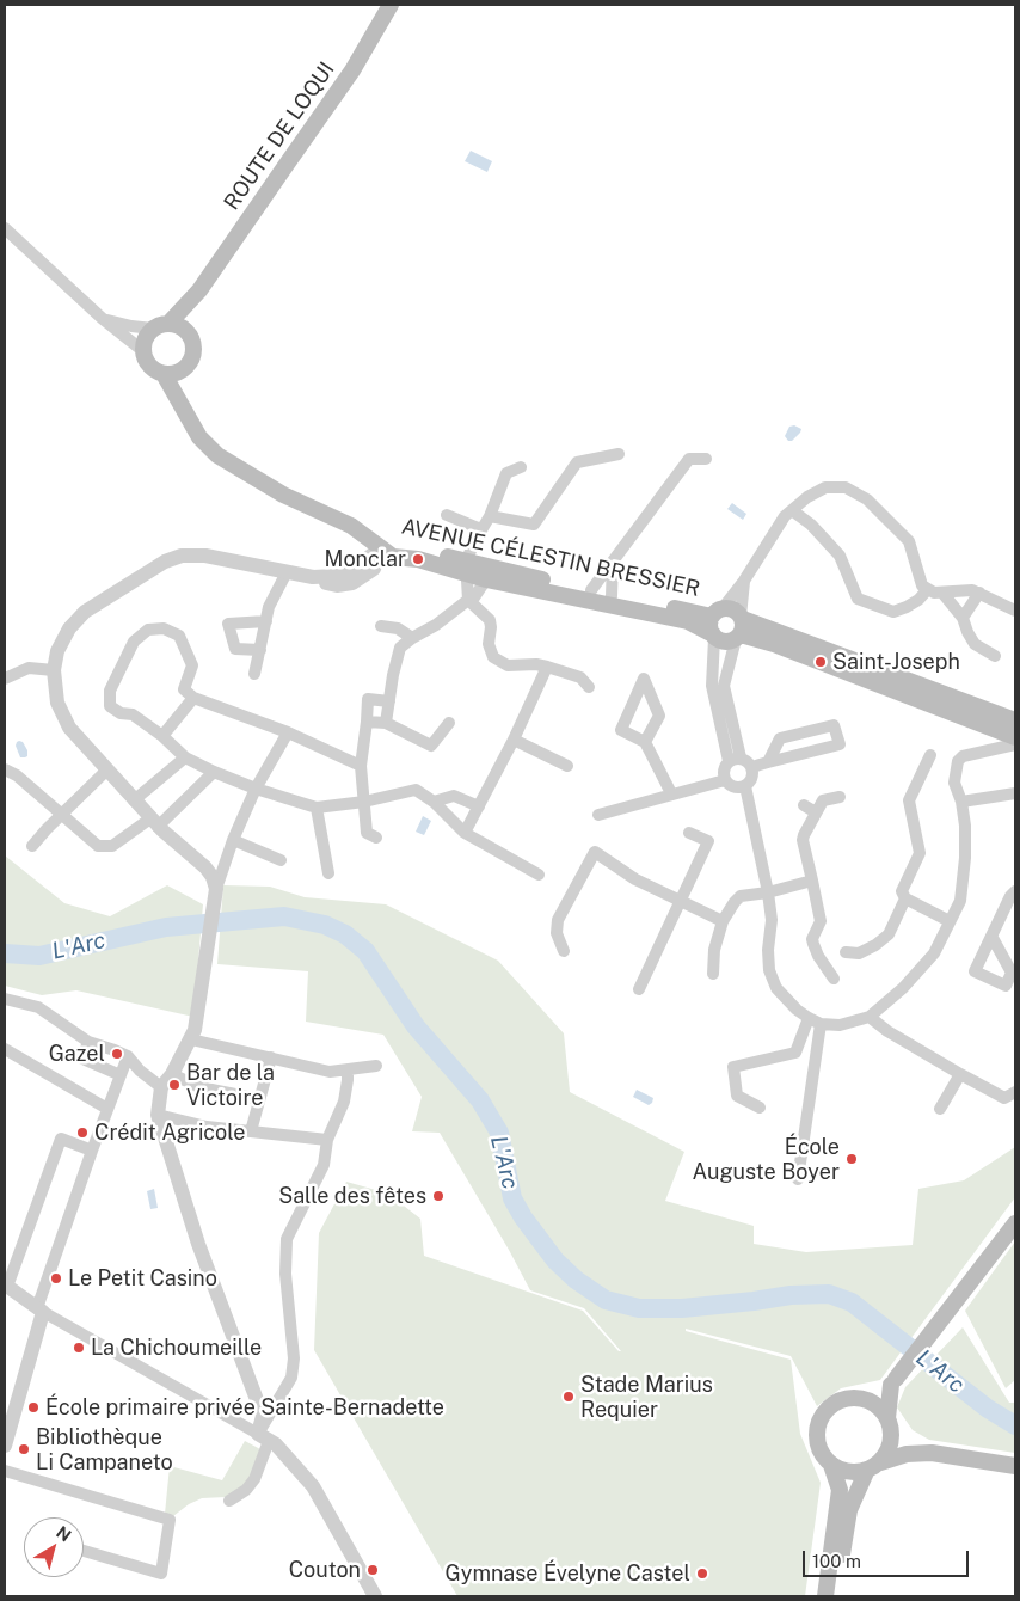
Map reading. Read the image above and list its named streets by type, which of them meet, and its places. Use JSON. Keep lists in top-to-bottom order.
{
  "streets": {
    "main road": ["ROUTE DE LOQUI", "AVENUE CÉLESTIN BRESSIER"]
  },
  "crossings": [
    ["ROUTE DE LOQUI", "AVENUE CÉLESTIN BRESSIER"]
  ],
  "water": ["L'Arc"],
  "places": [
    "Monclar",
    "Saint-Joseph",
    "Gazel",
    "Bar de la Victoire",
    "Crédit Agricole",
    "École Auguste Boyer",
    "Salle des fêtes",
    "Le Petit Casino",
    "La Chichoumeille",
    "Stade Marius Requier",
    "École primaire privée Sainte-Bernadette",
    "Bibliothèque Li Campaneto",
    "Couton",
    "Gymnase Évelyne Castel"
  ],
  "scale_bar": "100 m",
  "north": "top right"
}
